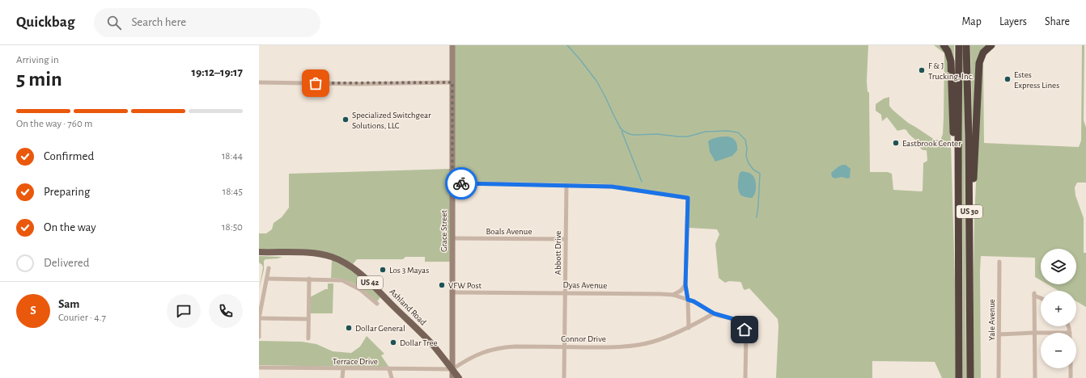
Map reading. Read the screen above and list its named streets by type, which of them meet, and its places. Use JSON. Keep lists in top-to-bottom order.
{
  "streets": {
    "highway": ["US 30"],
    "main road": ["US 42", "Ashland Road"],
    "street": [
      "Grace Street",
      "Boals Avenue",
      "Abbott Drive",
      "Dyas Avenue",
      "Yale Avenue",
      "Connor Drive",
      "Terrace Drive"
    ]
  },
  "crossings": [
    ["Grace Street", "Boals Avenue"],
    ["Grace Street", "Dyas Avenue"],
    ["Grace Street", "Ashland Road"],
    ["Grace Street", "Connor Drive"],
    ["Grace Street", "Terrace Drive"],
    ["Boals Avenue", "Abbott Drive"],
    ["Abbott Drive", "Dyas Avenue"],
    ["Abbott Drive", "Connor Drive"],
    ["Dyas Avenue", "Connor Drive"],
    ["Ashland Road", "Connor Drive"],
    ["Ashland Road", "Terrace Drive"],
    ["Connor Drive", "Terrace Drive"]
  ],
  "places": [
    "F & J Trucking, Inc.",
    "Estes Express Lines",
    "Specialized Switchgear Solutions, LLC",
    "Eastbrook Center",
    "Los 3 Mayas",
    "VFW Post",
    "Dollar General",
    "Dollar Tree"
  ],
  "page": {
    "header": "Quickbag",
    "search": "Search here",
    "nav": ["Map", "Layers", "Share"],
    "heading": ["5 min", "Arriving in", "19:12–19:17"],
    "panel": ["Sam", "Courier · 4.7"],
    "bar": "On the way · 760 m",
    "list": [
      ["Confirmed", "18:44"],
      ["Preparing", "18:45"],
      ["On the way", "18:50"],
      "Delivered"
    ],
    "map_buttons": ["+", "−"],
    "round": "S"
  }
}
